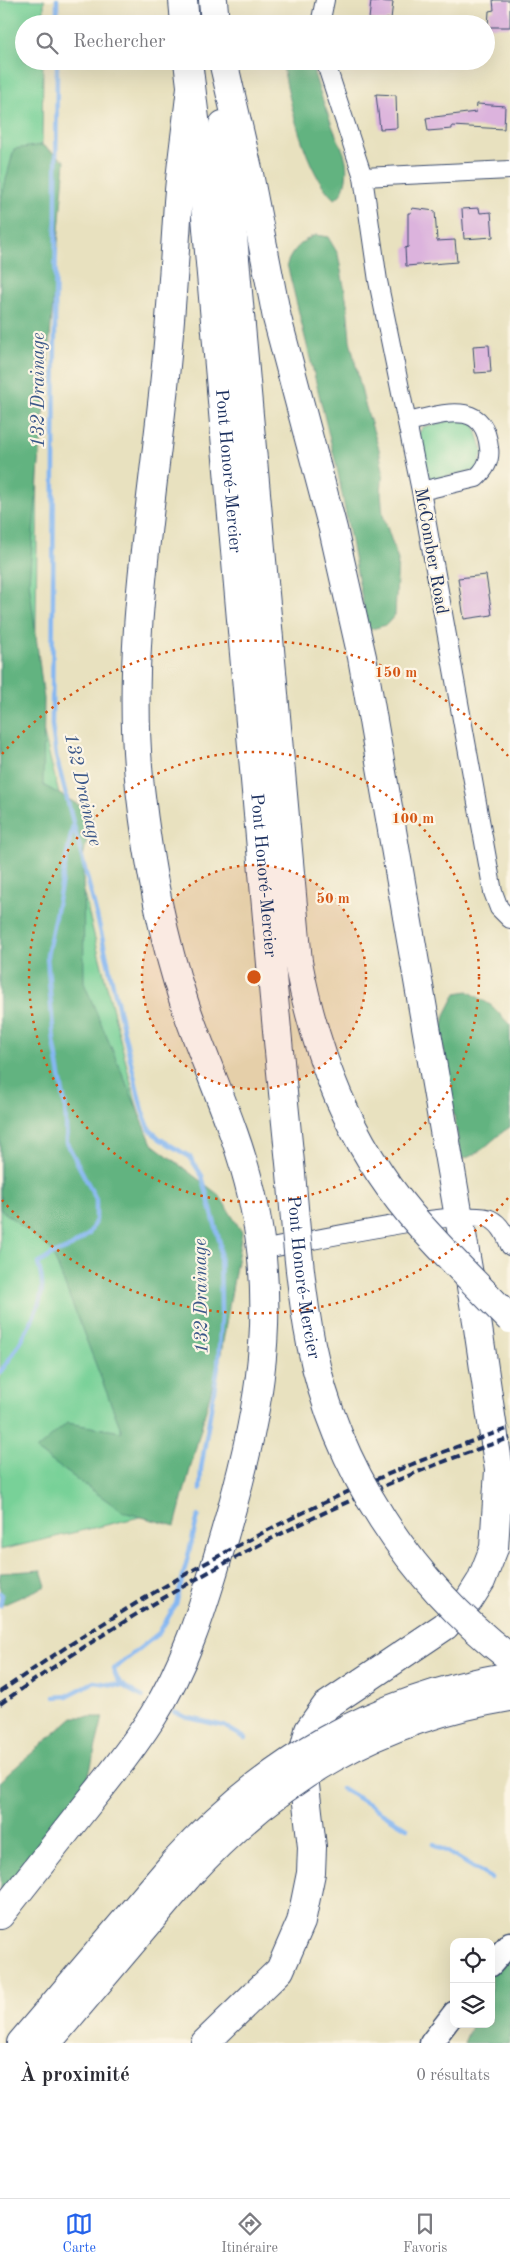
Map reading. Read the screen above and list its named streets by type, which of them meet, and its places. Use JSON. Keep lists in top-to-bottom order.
{
  "streets": {
    "highway": ["Pont Honoré-Mercier"],
    "street": ["McComber Road"]
  },
  "water": ["132 Drainage"],
  "page": {
    "search": "Rechercher",
    "heading": ["À proximité", "0 résultats"],
    "nav": ["Carte", "Itinéraire", "Favoris"]
  },
  "rings": ["150 m", "100 m", "50 m"]
}
